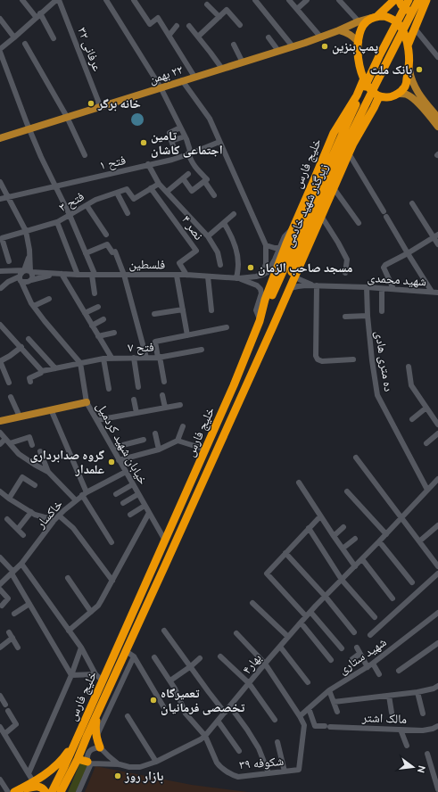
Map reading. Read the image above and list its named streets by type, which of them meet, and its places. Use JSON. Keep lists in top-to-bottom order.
{
  "streets": {
    "highway": ["خلیج فارس", "زیرگذر شهید خادمی"],
    "main road": ["٢٢ بهمن"],
    "street": [
      "عرفانی ۳۲",
      "فتح ۱",
      "فتح ۳",
      "نصر ۴",
      "فلسطین",
      "شهید محمدی",
      "فتح ۷",
      "ده متری هادی",
      "خیابان شهید کردمیل",
      "خاکسار",
      "شهید ستاری",
      "بهار۴",
      "مالک اشتر",
      "شکوفه ۳۹"
    ]
  },
  "crossings": [
    ["عرفانی ۳۲", "٢٢ بهمن"],
    ["٢٢ بهمن", "خلیج فارس"],
    ["خلیج فارس", "زیرگذر شهید خادمی"],
    ["خلیج فارس", "فلسطین"],
    ["خلیج فارس", "شهید محمدی"],
    ["خلیج فارس", "خیابان شهید کردمیل"],
    ["فتح ۳", "نصر ۴"],
    ["زیرگذر شهید خادمی", "فلسطین"],
    ["نصر ۴", "فلسطین"],
    ["شهید محمدی", "ده متری هادی"],
    ["فتح ۷", "خیابان شهید کردمیل"],
    ["ده متری هادی", "بهار۴"],
    ["خیابان شهید کردمیل", "خاکسار"],
    ["شهید ستاری", "مالک اشتر"],
    ["شهید ستاری", "شکوفه ۳۹"],
    ["بهار۴", "شکوفه ۳۹"]
  ],
  "places": [
    "پمپ بنزین",
    "بانک ملت",
    "خانه برگر",
    "تامین اجتماعی کاشان",
    "مسجد صاحب الزمان",
    "گروه صدابرداری علمدار",
    "تعمیرگاه تخصصی فرمانیان",
    "بازار روز"
  ],
  "north": "right"
}
